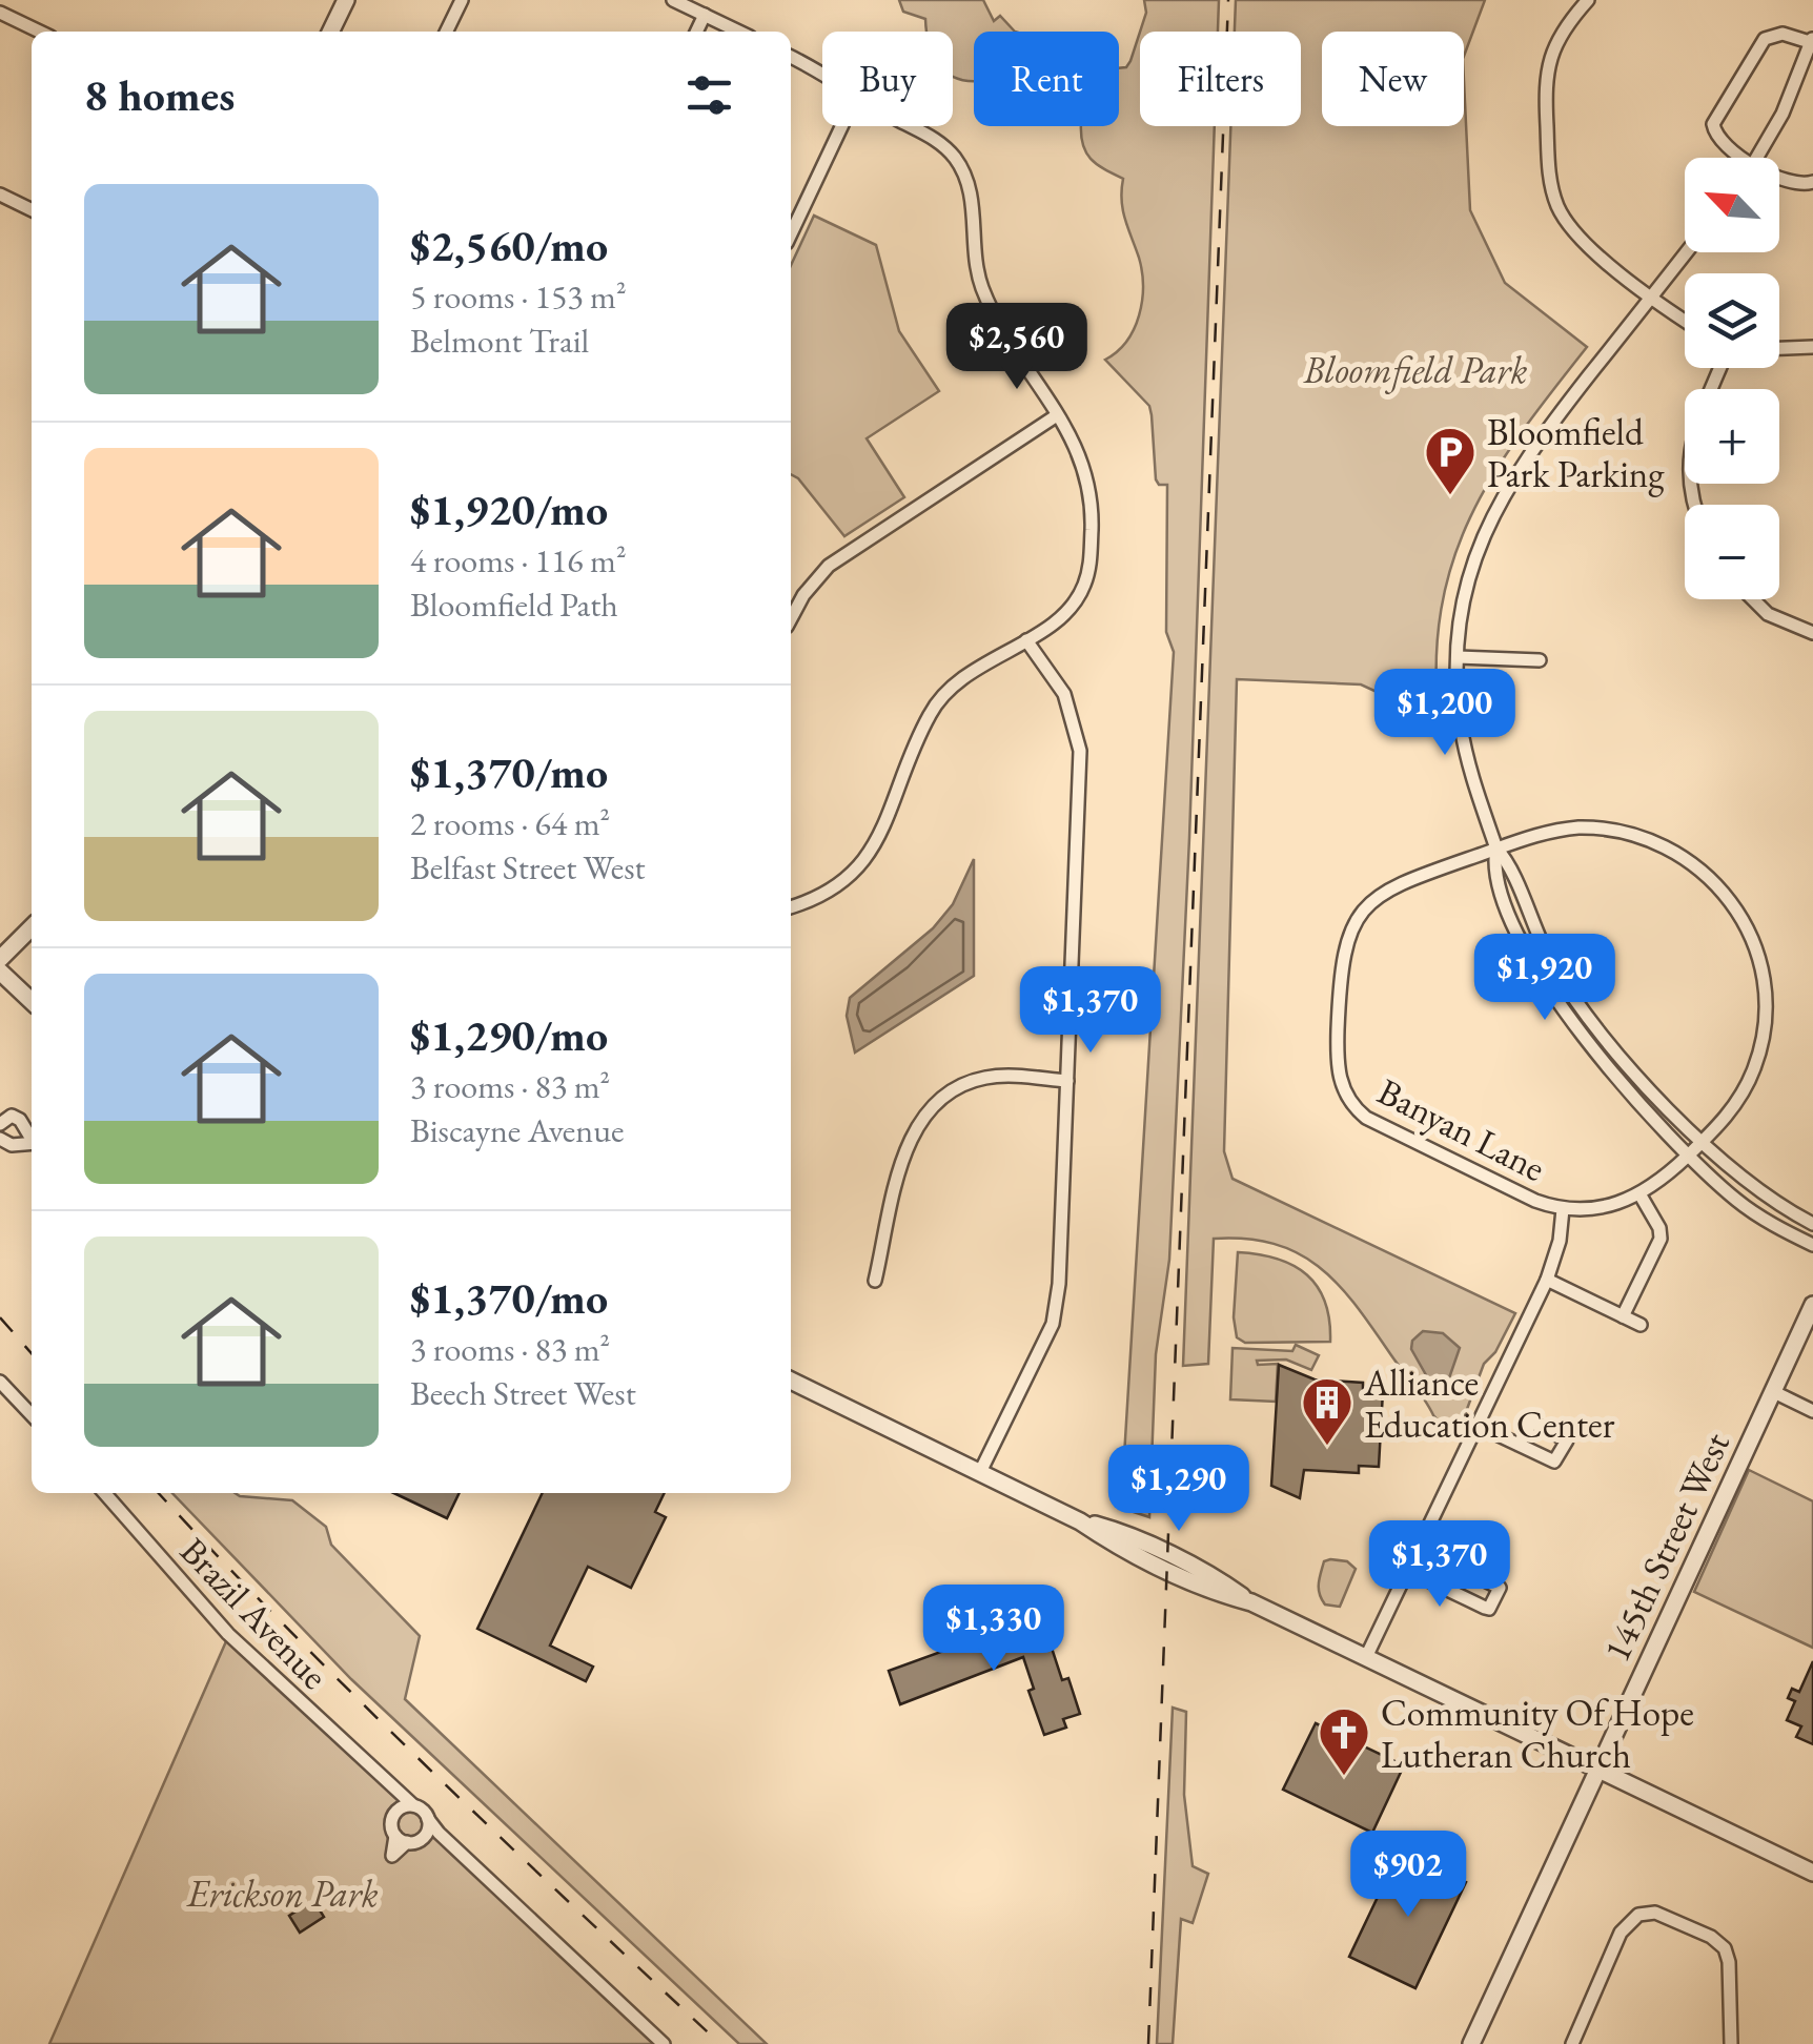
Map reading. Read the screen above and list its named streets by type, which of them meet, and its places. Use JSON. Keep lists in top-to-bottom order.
{
  "streets": {
    "street": ["Banyan Lane", "145th Street West", "Brazil Avenue"]
  },
  "parks": ["Bloomfield Park", "Erickson Park"],
  "places": {
    "parking": ["Bloomfield Park Parking"],
    "building": ["Alliance Education Center"],
    "church": ["Community Of Hope Lutheran Church"]
  },
  "north": "top left",
  "page": {
    "chip": [
      "Buy",
      "Rent",
      "Filters",
      "New"
    ],
    "heading": "8 homes",
    "map_buttons": ["+", "−"],
    "list": [
      {
        "name": "$2,560/mo",
        "note": "5 rooms · 153 m² · Belmont Trail"
      },
      {
        "name": "$1,920/mo",
        "note": "4 rooms · 116 m² · Bloomfield Path"
      },
      {
        "name": "$1,370/mo",
        "note": "2 rooms · 64 m² · Belfast Street West"
      },
      {
        "name": "$1,290/mo",
        "note": "3 rooms · 83 m² · Biscayne Avenue"
      },
      {
        "name": "$1,370/mo",
        "note": "3 rooms · 83 m² · Beech Street West"
      }
    ],
    "price": [
      "$2,560",
      "$1,200",
      "$1,920",
      "$1,370",
      "$1,290",
      "$1,370",
      "$1,330",
      "$902"
    ]
  }
}
